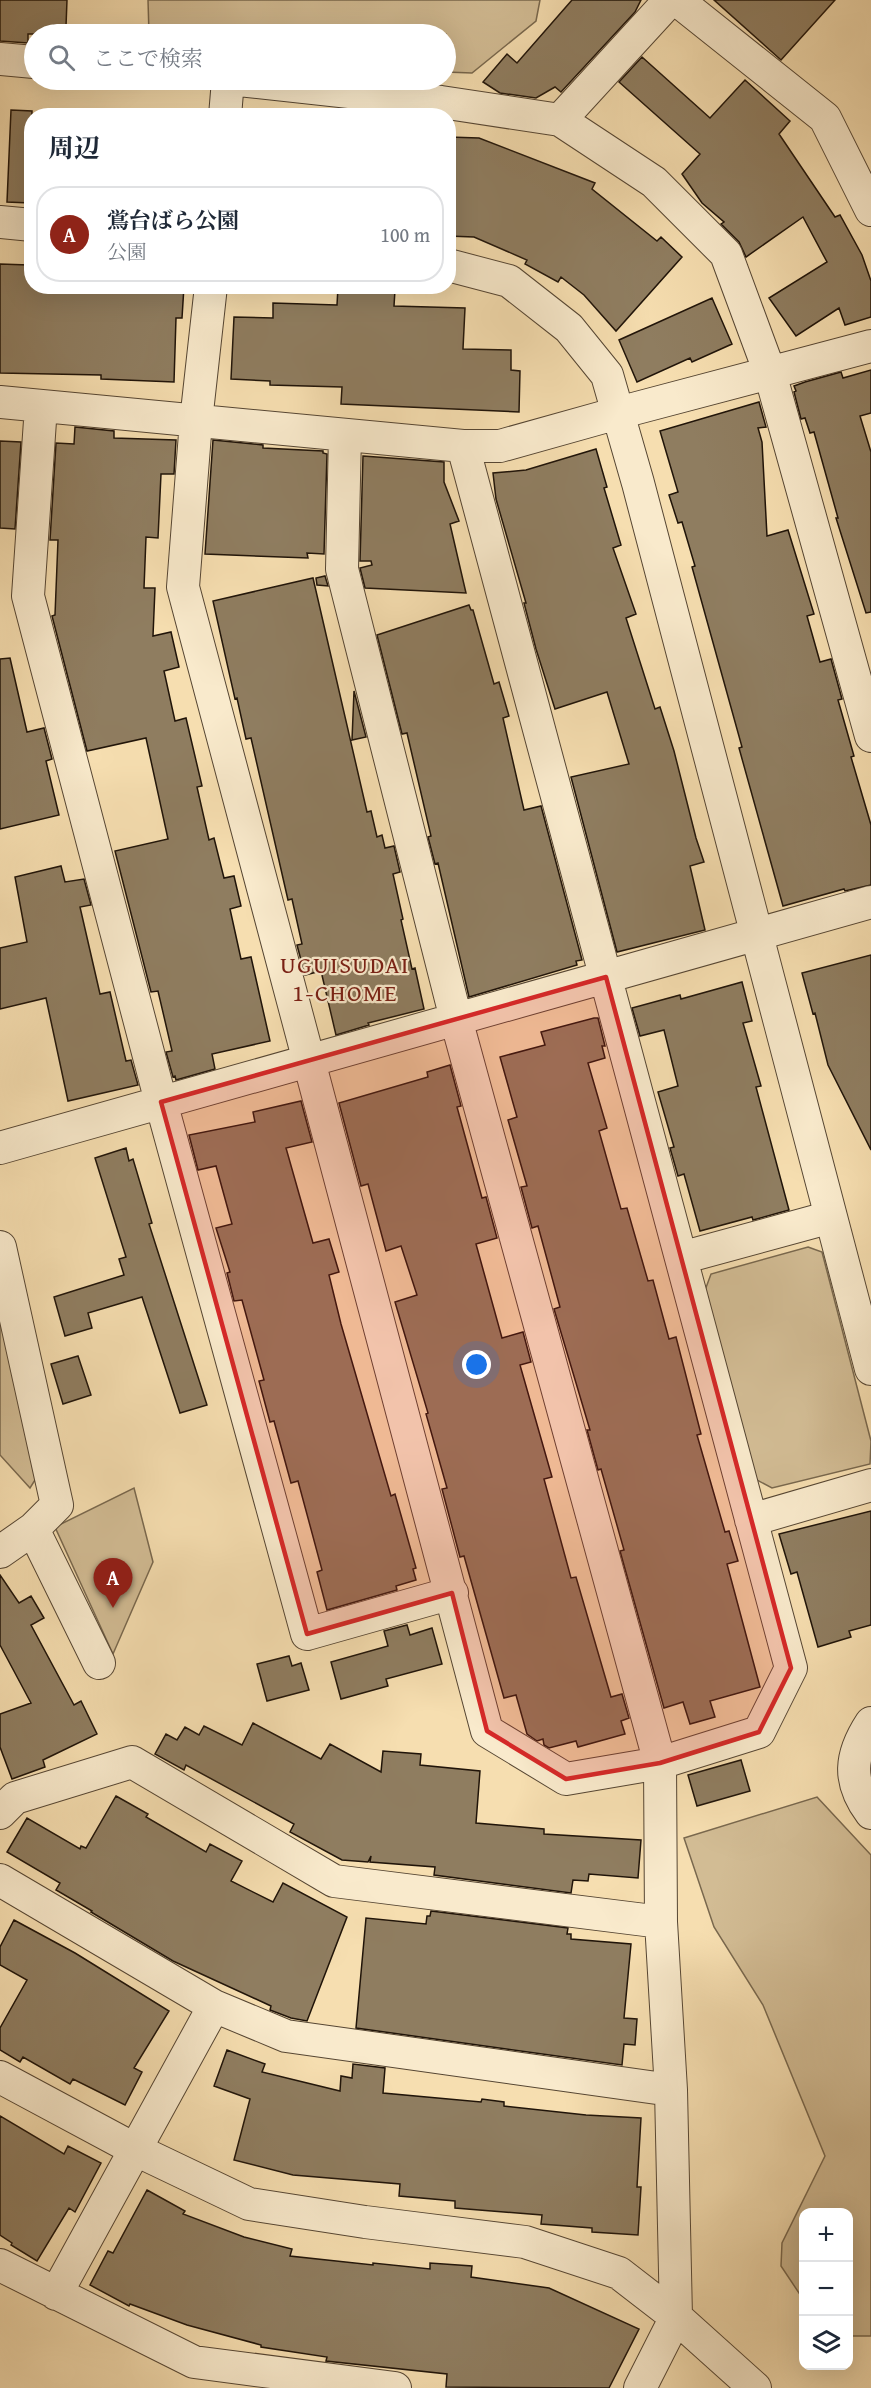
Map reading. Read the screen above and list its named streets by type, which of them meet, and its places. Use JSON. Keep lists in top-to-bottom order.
{
  "districts": ["UGUISUDAI 1-CHOME"],
  "page": {
    "search": "ここで検索",
    "heading": "周辺",
    "list": [
      {
        "mark": "A",
        "name": "鴬台ばら公園",
        "note": "公園",
        "value": "100 m"
      }
    ],
    "pins": "A",
    "map_buttons": ["+", "−"]
  }
}
